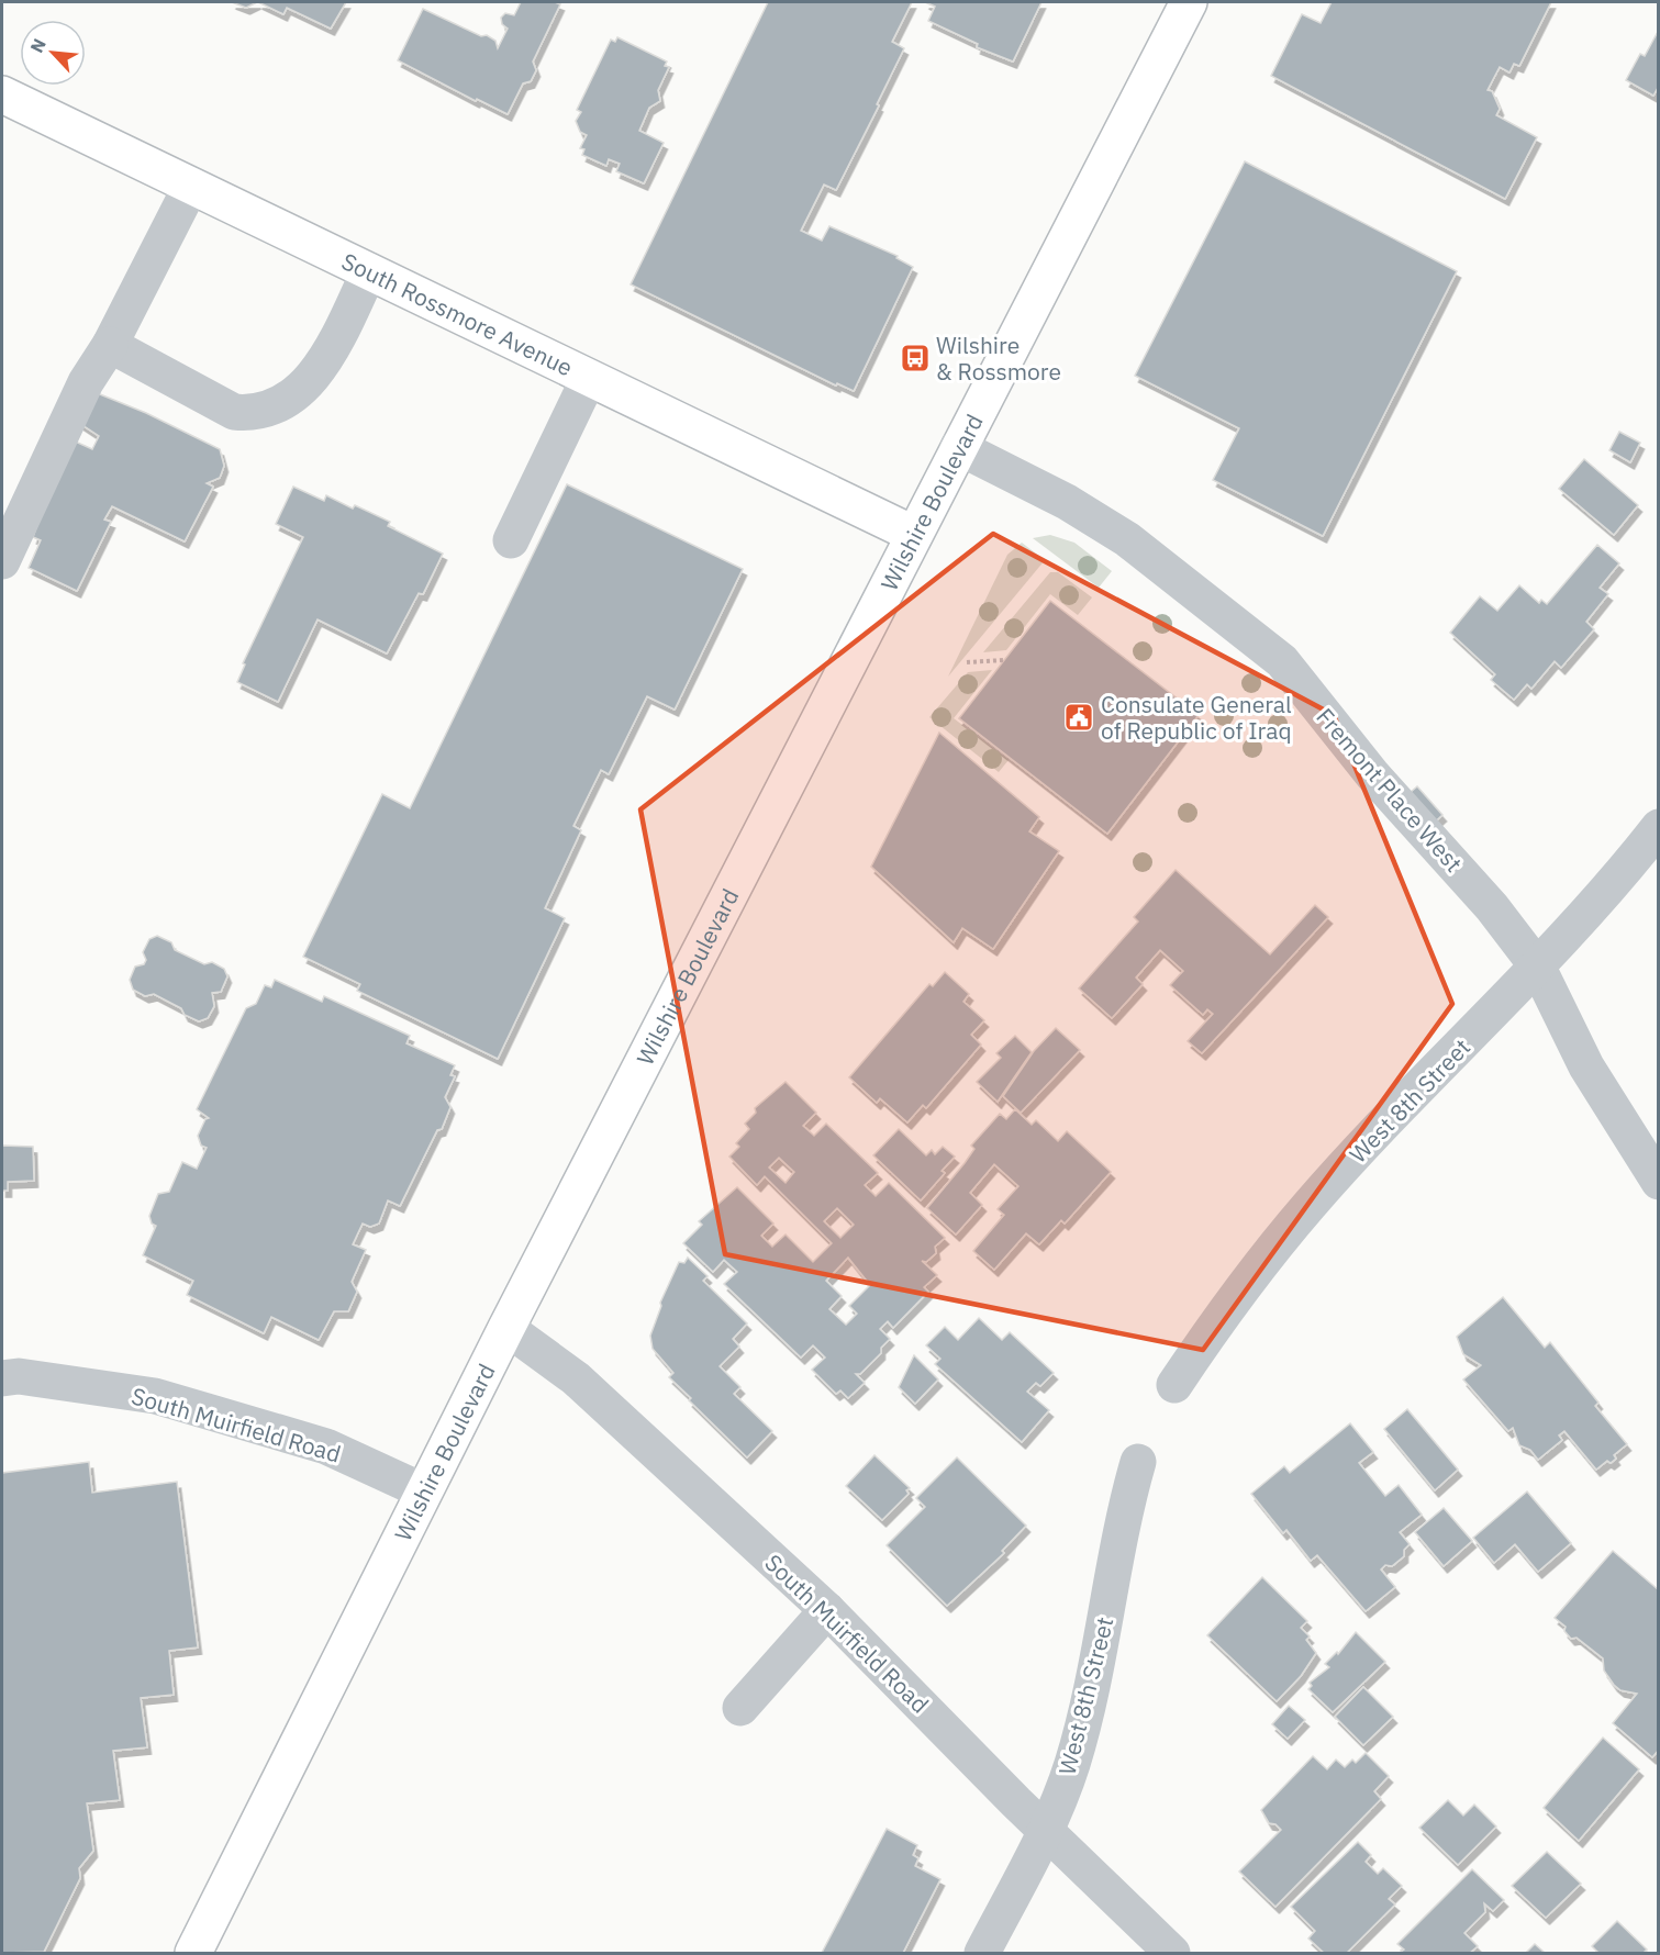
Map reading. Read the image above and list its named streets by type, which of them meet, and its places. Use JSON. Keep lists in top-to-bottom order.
{
  "streets": {
    "main road": ["South Rossmore Avenue", "Wilshire Boulevard"],
    "street": ["Fremont Place West", "West 8th Street", "South Muirfield Road"]
  },
  "crossings": [
    ["South Rossmore Avenue", "Wilshire Boulevard"],
    ["Wilshire Boulevard", "Fremont Place West"],
    ["Wilshire Boulevard", "South Muirfield Road"],
    ["Fremont Place West", "West 8th Street"],
    ["West 8th Street", "South Muirfield Road"]
  ],
  "places": {
    "bus stop": ["Wilshire & Rossmore"],
    "public building": ["Consulate General of Republic of Iraq"]
  },
  "north": "top left"
}
